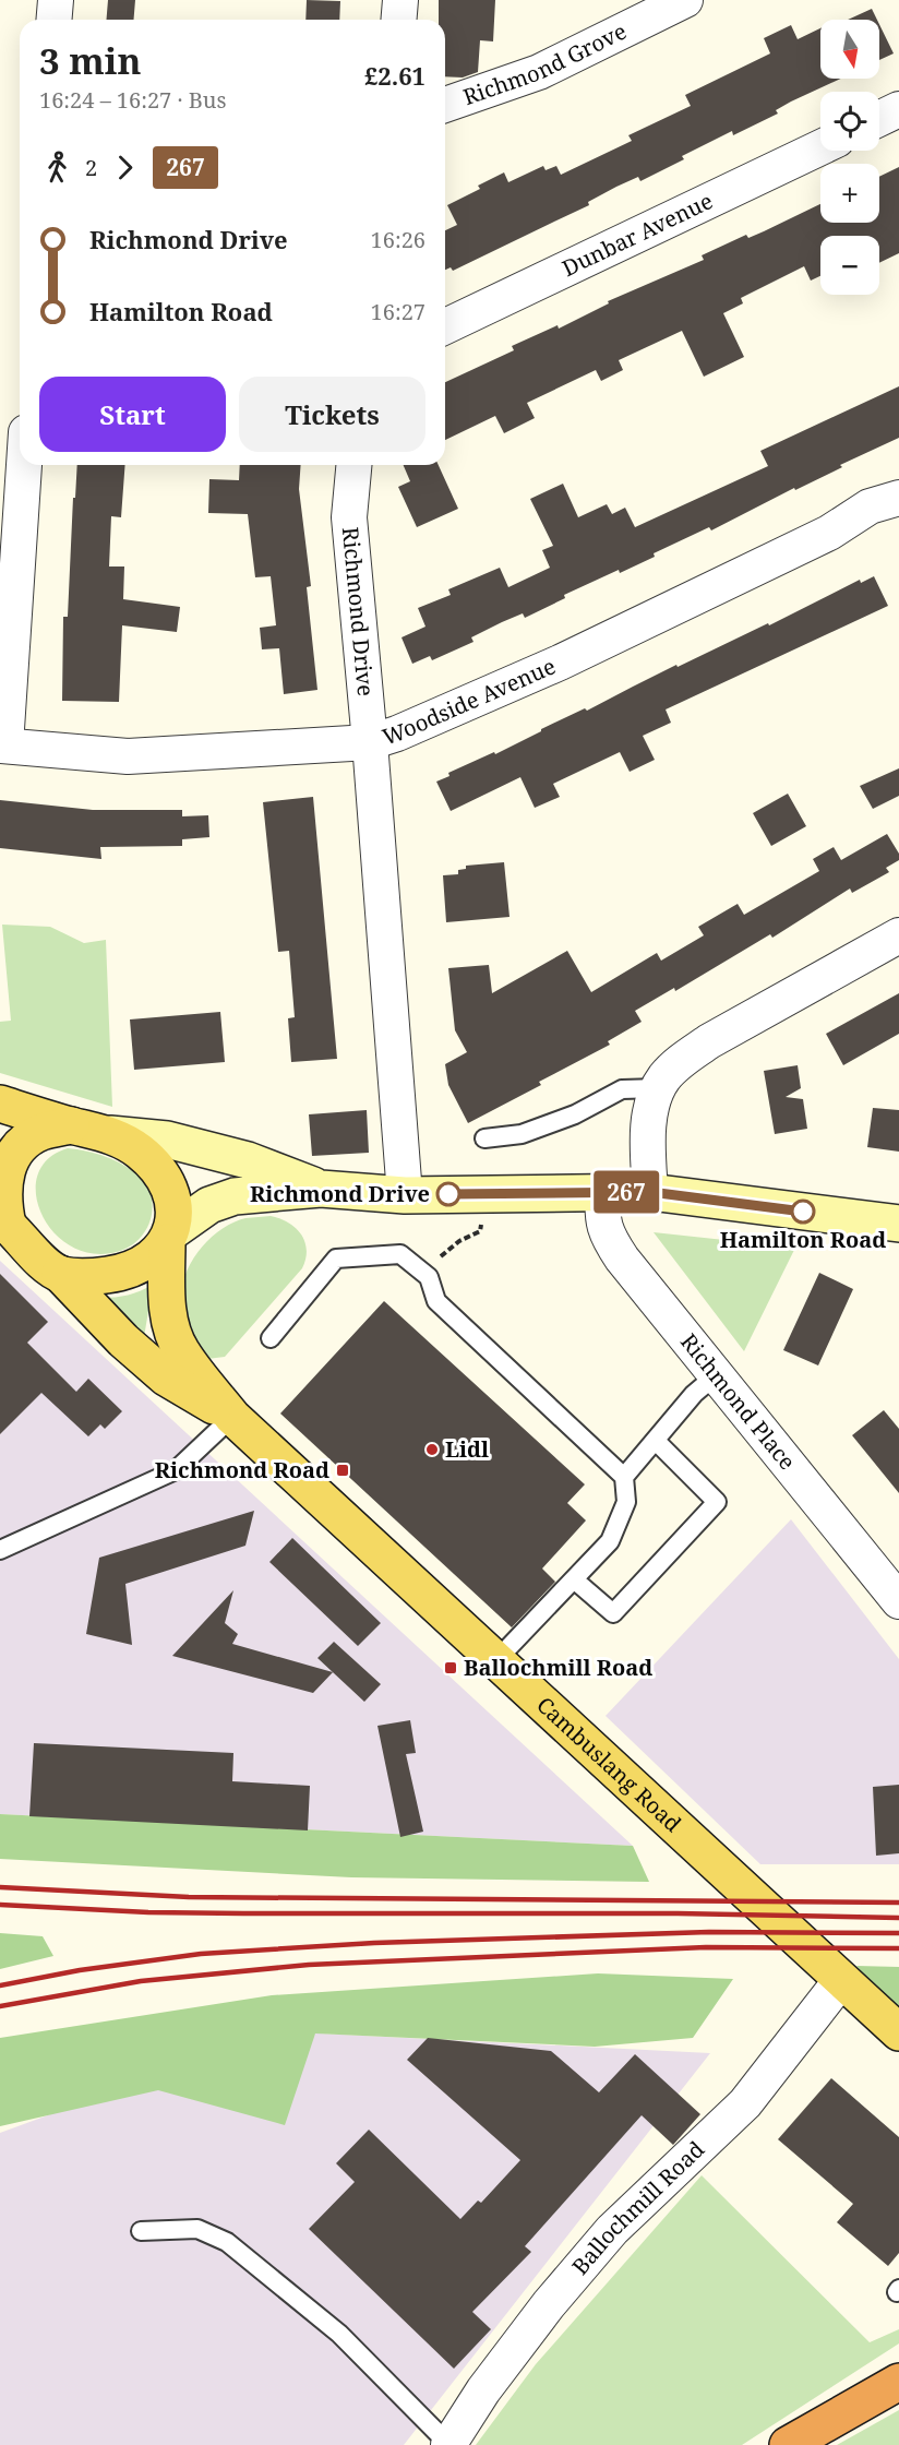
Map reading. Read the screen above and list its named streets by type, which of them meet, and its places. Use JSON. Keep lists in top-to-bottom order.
{
  "streets": {
    "main road": ["Cambuslang Road"],
    "street": [
      "Richmond Grove",
      "Dunbar Avenue",
      "Richmond Drive",
      "Woodside Avenue",
      "Richmond Place",
      "Ballochmill Road"
    ]
  },
  "crossings": [
    ["Richmond Drive", "Woodside Avenue"],
    ["Cambuslang Road", "Ballochmill Road"]
  ],
  "places": {
    "other": ["Richmond Drive", "Hamilton Road", "Lidl"],
    "transit": ["Richmond Road", "Ballochmill Road"]
  },
  "lines": ["bus line 267"],
  "north": "bottom",
  "page": {
    "on_map": "267",
    "map_buttons": ["+", "−"],
    "heading": ["3 min", "16:24 – 16:27 · Bus", "£2.61"],
    "legs": ["2", "267"],
    "list": [
      {
        "name": "Richmond Drive",
        "value": "16:26"
      },
      {
        "name": "Hamilton Road",
        "value": "16:27"
      }
    ],
    "buttons": ["Start", "Tickets"]
  }
}
